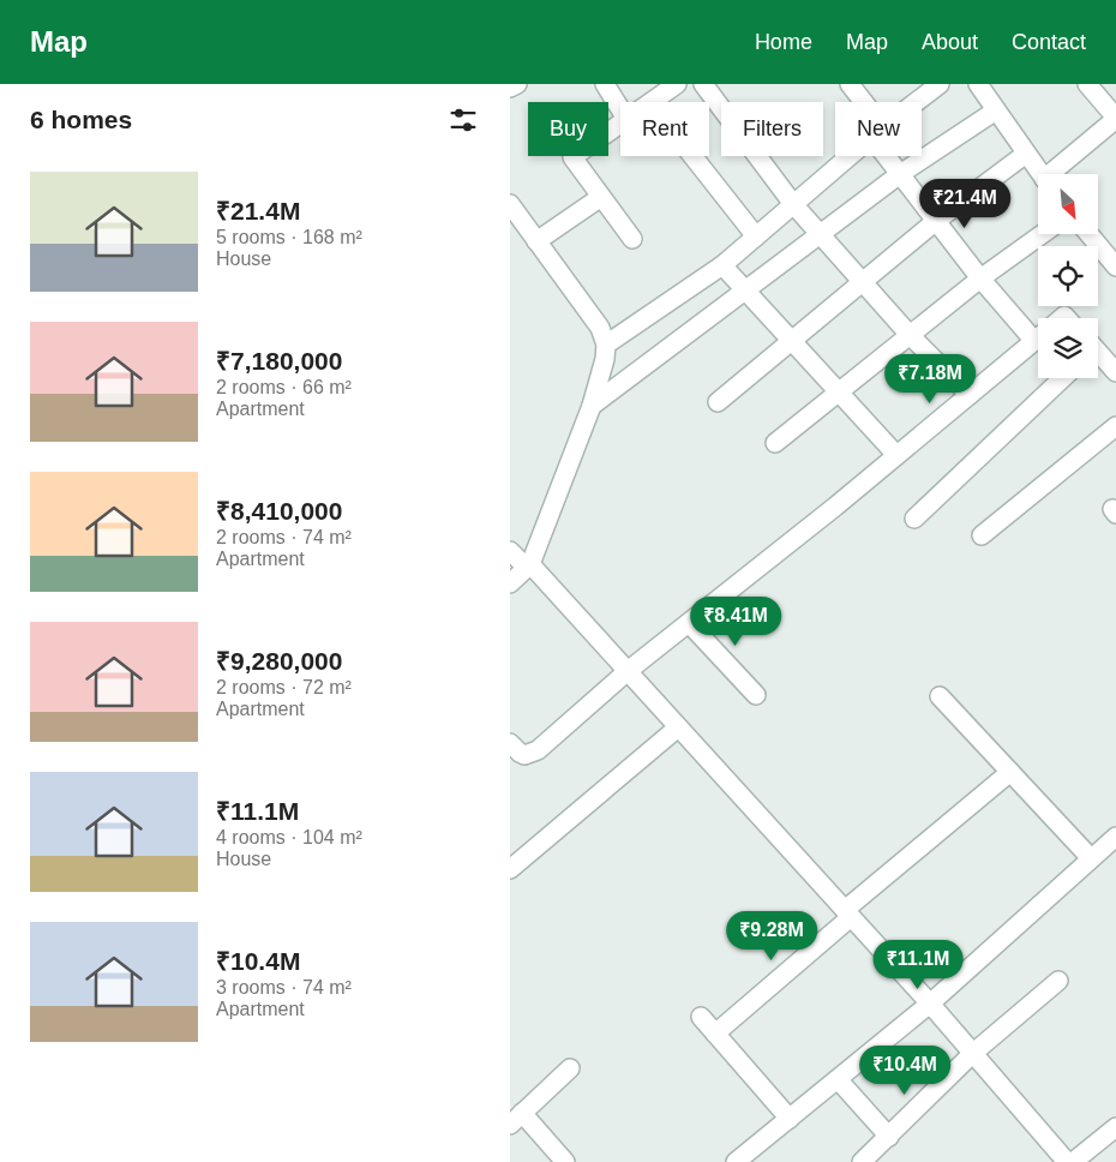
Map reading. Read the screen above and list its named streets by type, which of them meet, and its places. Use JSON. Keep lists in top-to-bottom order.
{
  "north": "bottom right",
  "page": {
    "header": "Map",
    "nav": [
      "Home",
      "Map",
      "About",
      "Contact"
    ],
    "heading": "6 homes",
    "chip": [
      "Buy",
      "Rent",
      "Filters",
      "New"
    ],
    "list": [
      {
        "name": "₹21.4M",
        "note": "5 rooms · 168 m² · House"
      },
      {
        "name": "₹7,180,000",
        "note": "2 rooms · 66 m² · Apartment"
      },
      {
        "name": "₹8,410,000",
        "note": "2 rooms · 74 m² · Apartment"
      },
      {
        "name": "₹9,280,000",
        "note": "2 rooms · 72 m² · Apartment"
      },
      {
        "name": "₹11.1M",
        "note": "4 rooms · 104 m² · House"
      },
      {
        "name": "₹10.4M",
        "note": "3 rooms · 74 m² · Apartment"
      }
    ],
    "price": [
      "₹21.4M",
      "₹7.18M",
      "₹8.41M",
      "₹9.28M",
      "₹11.1M",
      "₹10.4M"
    ]
  }
}
